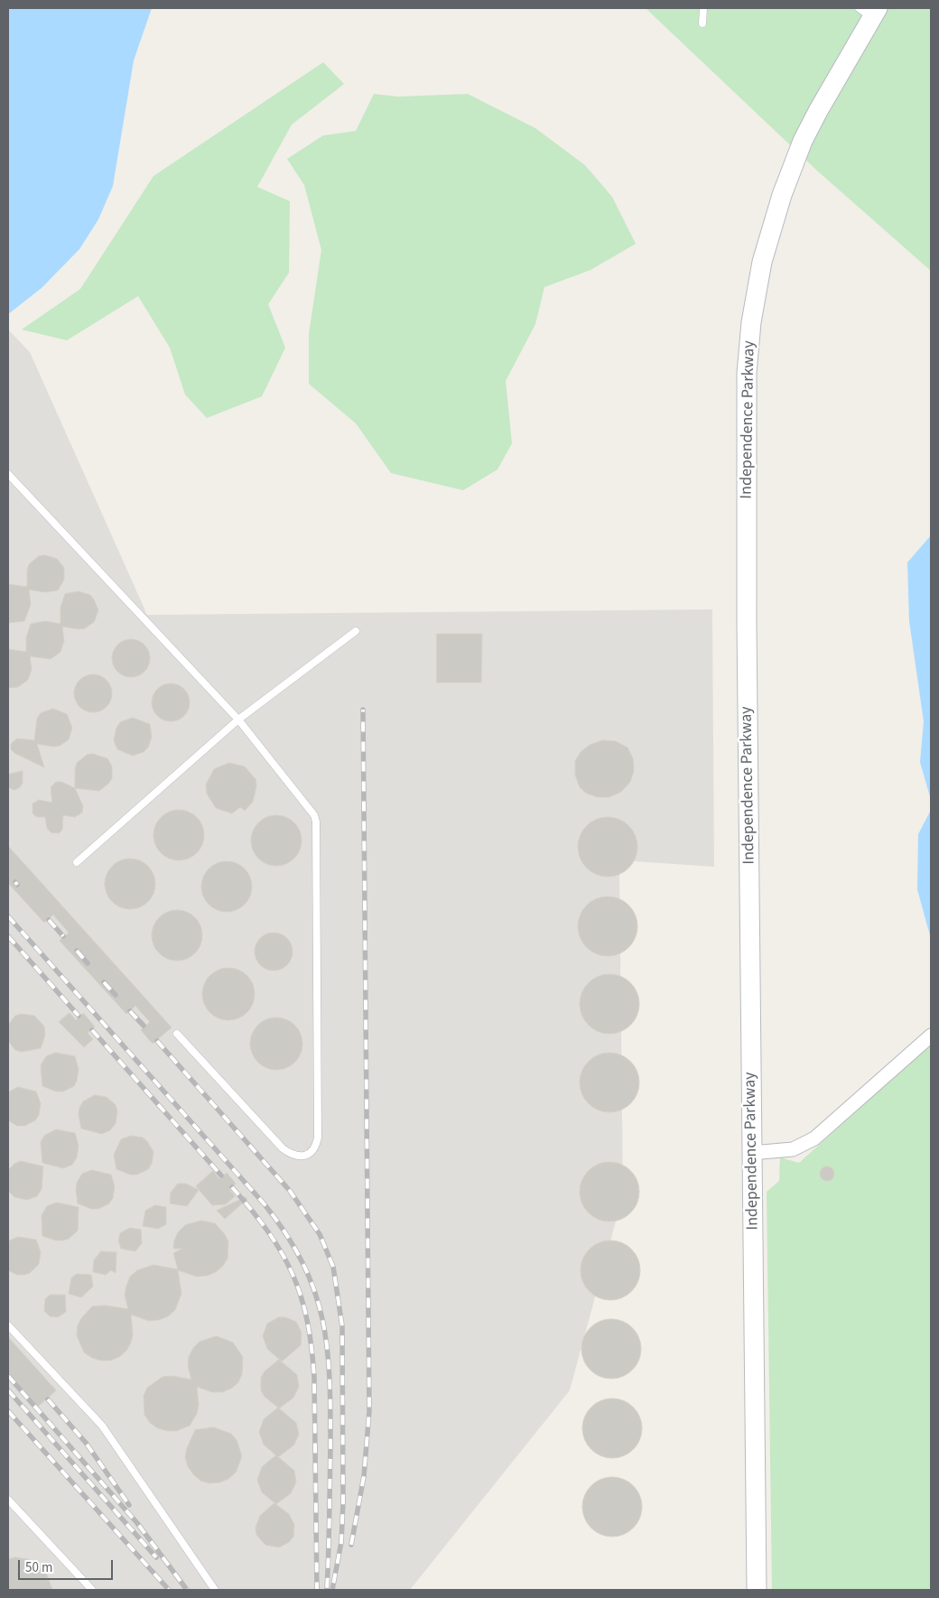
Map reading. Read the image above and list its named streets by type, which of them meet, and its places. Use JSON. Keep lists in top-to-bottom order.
{
  "streets": {
    "main road": ["Independence Parkway"]
  },
  "scale_bar": "50 m"
}
